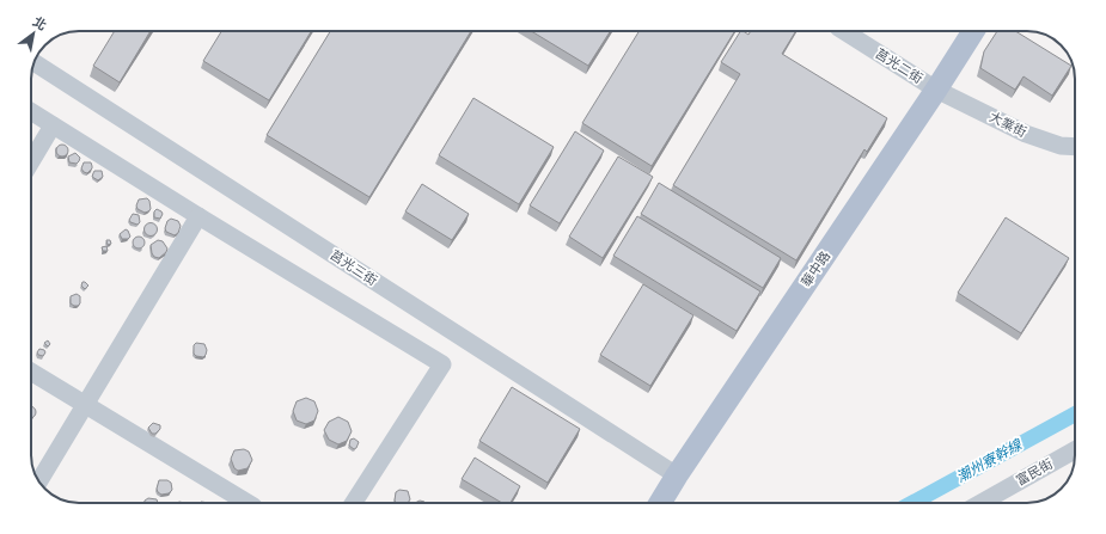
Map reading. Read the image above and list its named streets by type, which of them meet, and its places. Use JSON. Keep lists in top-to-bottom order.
{
  "streets": {
    "main road": ["華中路"],
    "street": [
      "莒光二街",
      "大業街",
      "莒光三街",
      "富民街"
    ]
  },
  "crossings": [
    ["莒光二街", "大業街"],
    ["莒光二街", "華中路"],
    ["大業街", "華中路"],
    ["莒光三街", "華中路"]
  ],
  "water": ["潮州寮幹線"],
  "north": "top right"
}
